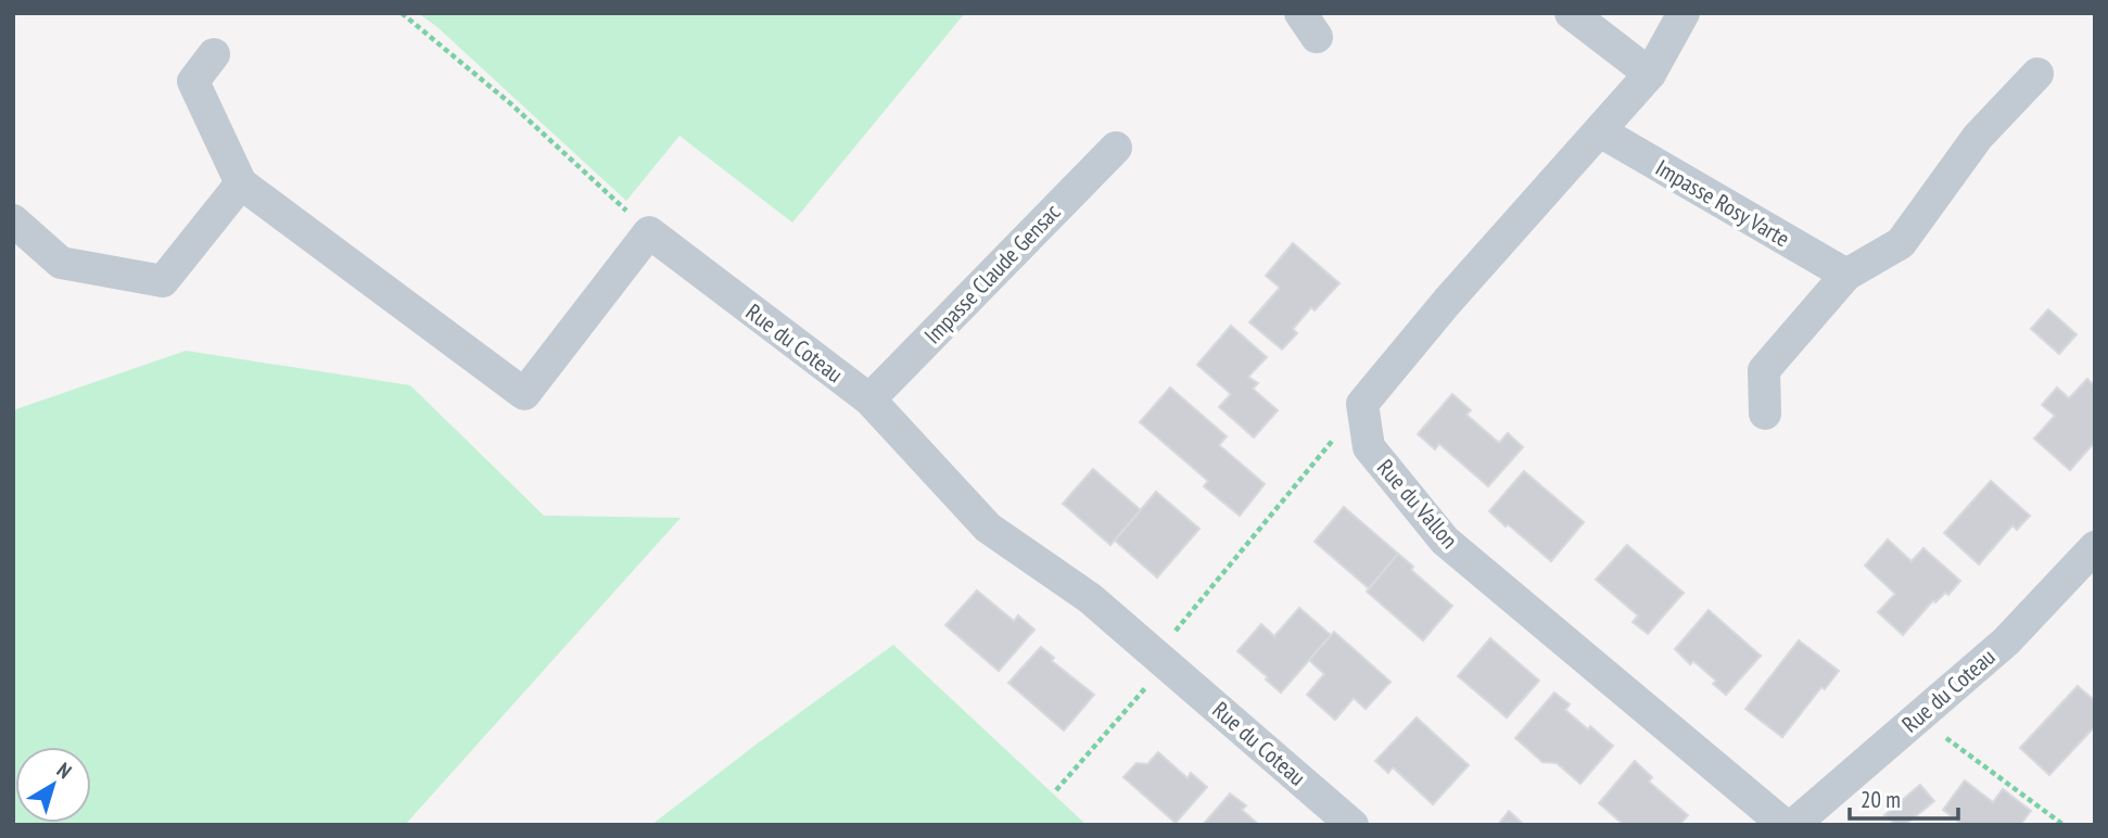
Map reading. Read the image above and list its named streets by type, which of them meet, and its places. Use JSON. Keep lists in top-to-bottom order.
{
  "streets": {
    "street": [
      "Impasse Rosy Varte",
      "Impasse Claude Gensac",
      "Rue du Coteau",
      "Rue du Vallon"
    ]
  },
  "crossings": [
    ["Impasse Claude Gensac", "Rue du Coteau"]
  ],
  "scale_bar": "20 m",
  "north": "top right"
}
